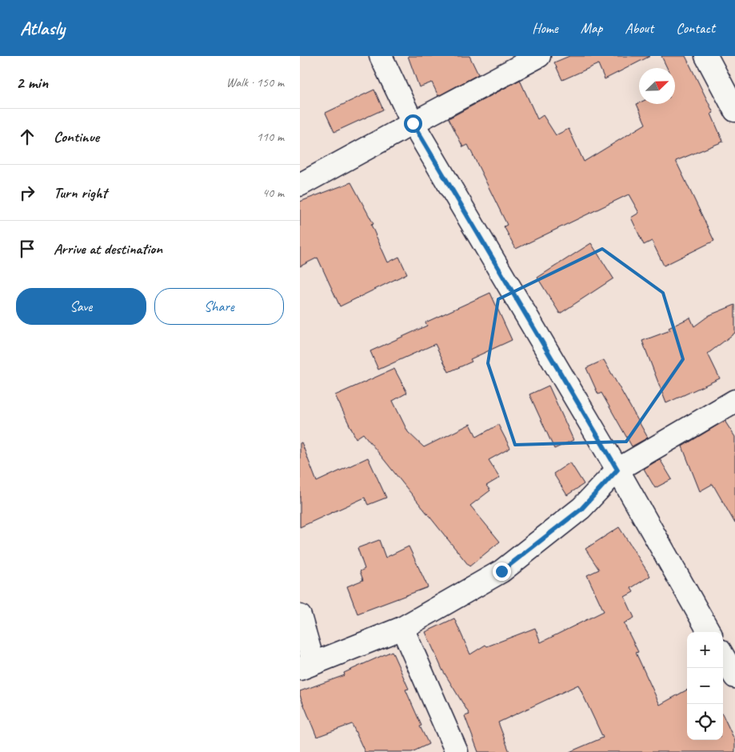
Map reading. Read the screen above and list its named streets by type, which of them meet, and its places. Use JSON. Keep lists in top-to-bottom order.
{
  "north": "top right",
  "page": {
    "header": "Atlasly",
    "nav": [
      "Home",
      "Map",
      "About",
      "Contact"
    ],
    "heading": ["2 min", "Walk · 150 m"],
    "list": [
      ["Continue", "110 m"],
      ["Turn right", "40 m"],
      "Arrive at destination"
    ],
    "buttons": ["Save", "Share"],
    "map_buttons": ["+", "−"]
  }
}
